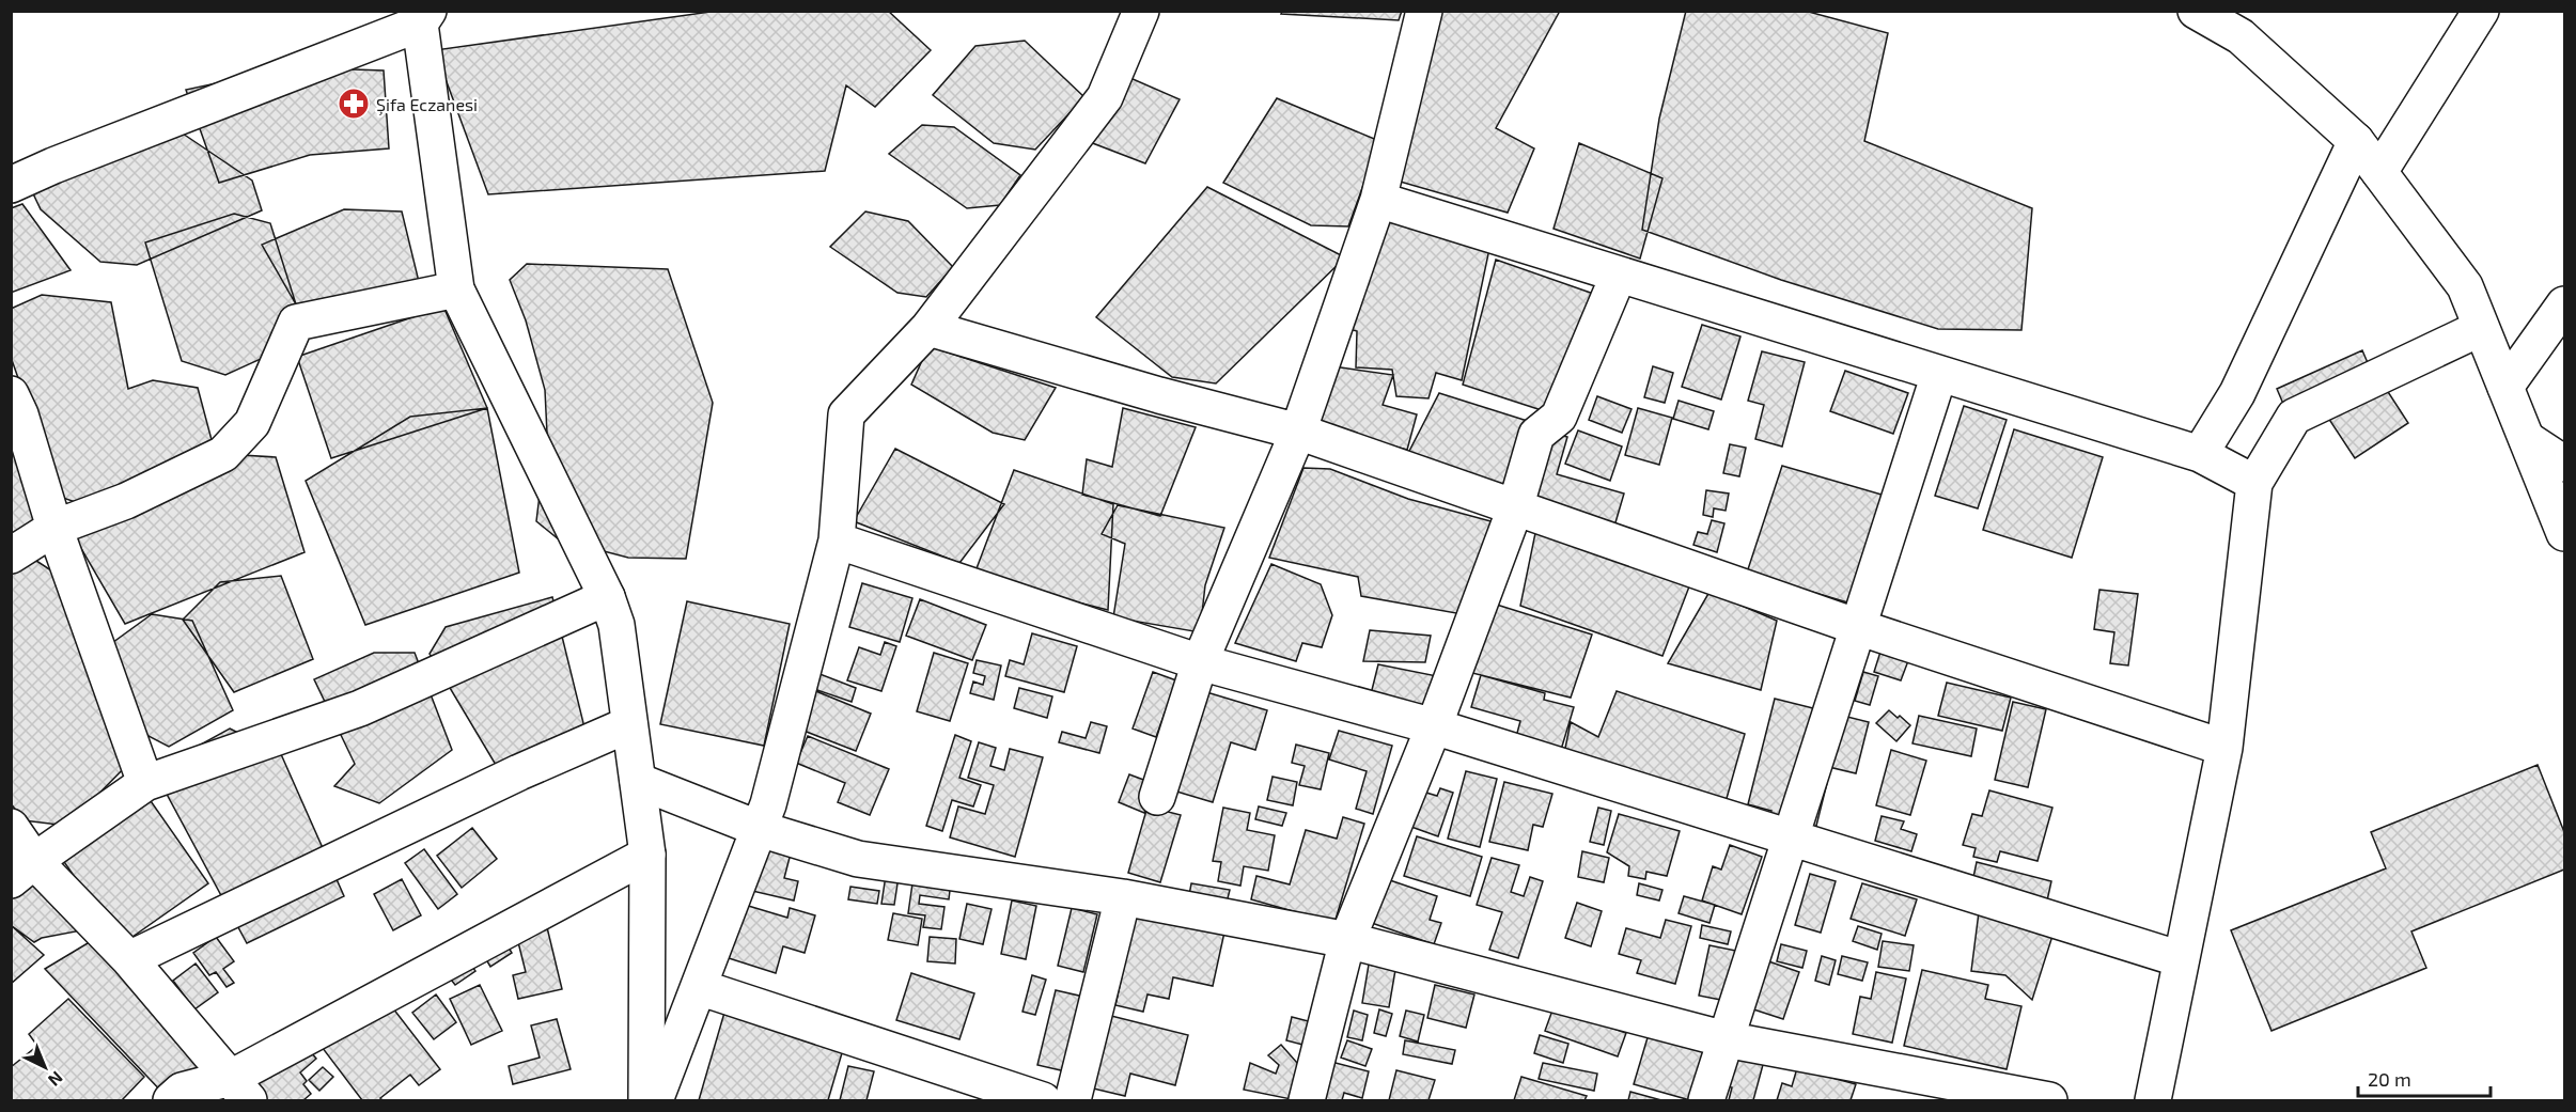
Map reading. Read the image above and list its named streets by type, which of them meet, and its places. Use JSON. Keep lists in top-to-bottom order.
{
  "places": {
    "pharmacy": ["Şifa Eczanesi"]
  },
  "scale_bar": "20 m",
  "north": "bottom right"
}
